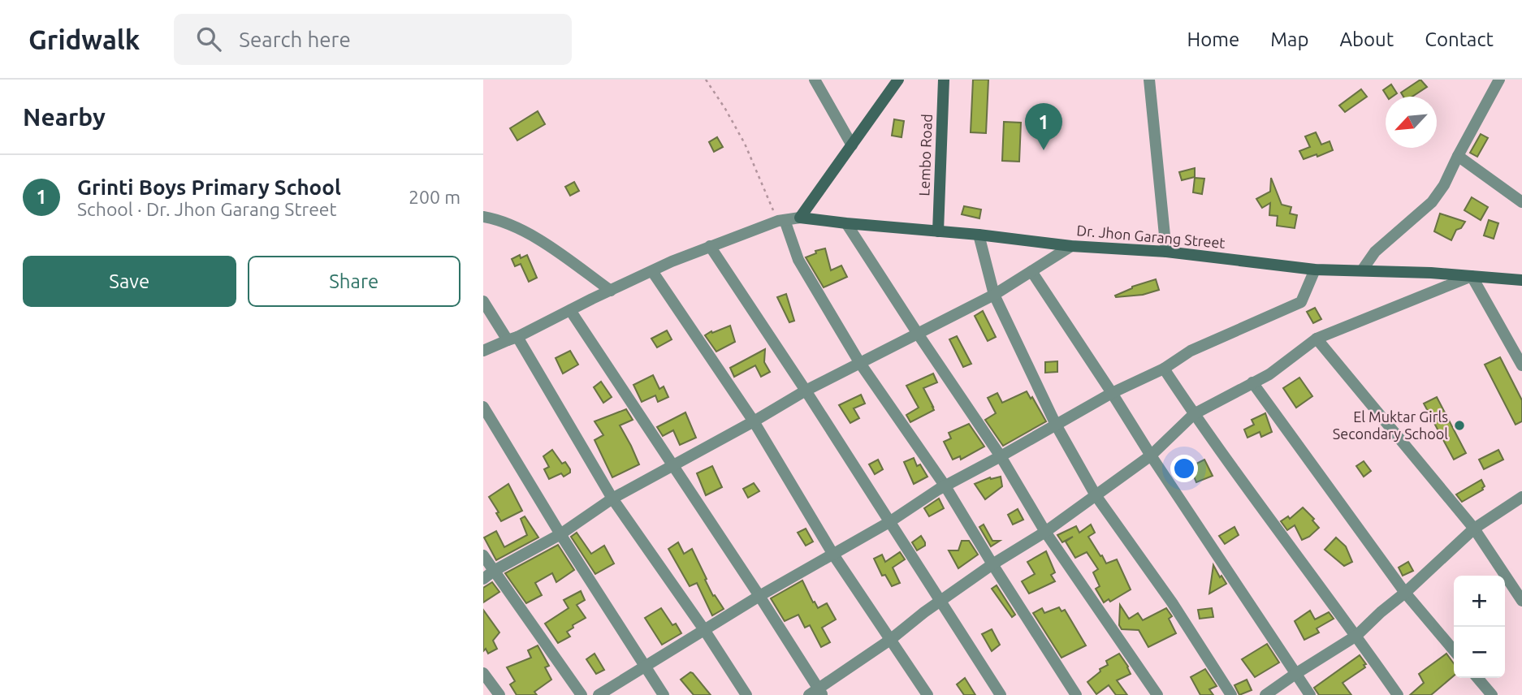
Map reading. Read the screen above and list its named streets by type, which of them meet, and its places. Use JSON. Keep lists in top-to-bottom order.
{
  "streets": {
    "street": ["Lembo Road", "Dr. Jhon Garang Street"]
  },
  "crossings": [
    ["Lembo Road", "Dr. Jhon Garang Street"]
  ],
  "places": ["El Muktar Girls Secondary School"],
  "north": "bottom left",
  "page": {
    "header": "Gridwalk",
    "search": "Search here",
    "nav": [
      "Home",
      "Map",
      "About",
      "Contact"
    ],
    "heading": "Nearby",
    "pins": "1",
    "list": [
      {
        "mark": "1",
        "name": "Grinti Boys Primary School",
        "note": "School · Dr. Jhon Garang Street",
        "value": "200 m"
      }
    ],
    "buttons": ["Save", "Share"],
    "map_buttons": ["+", "−"]
  }
}
